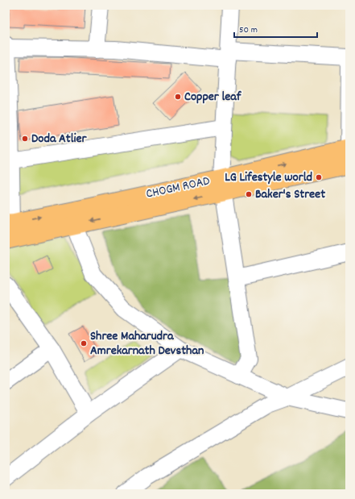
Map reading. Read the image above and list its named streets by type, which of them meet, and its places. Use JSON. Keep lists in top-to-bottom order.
{
  "streets": {
    "main road": ["CHOGM ROAD"]
  },
  "places": [
    "Copper leaf",
    "Doda Atlier",
    "LG Lifestyle world",
    "Baker's Street",
    "Shree Maharudra Amrekarnath Devsthan"
  ],
  "scale_bar": "50 m"
}
